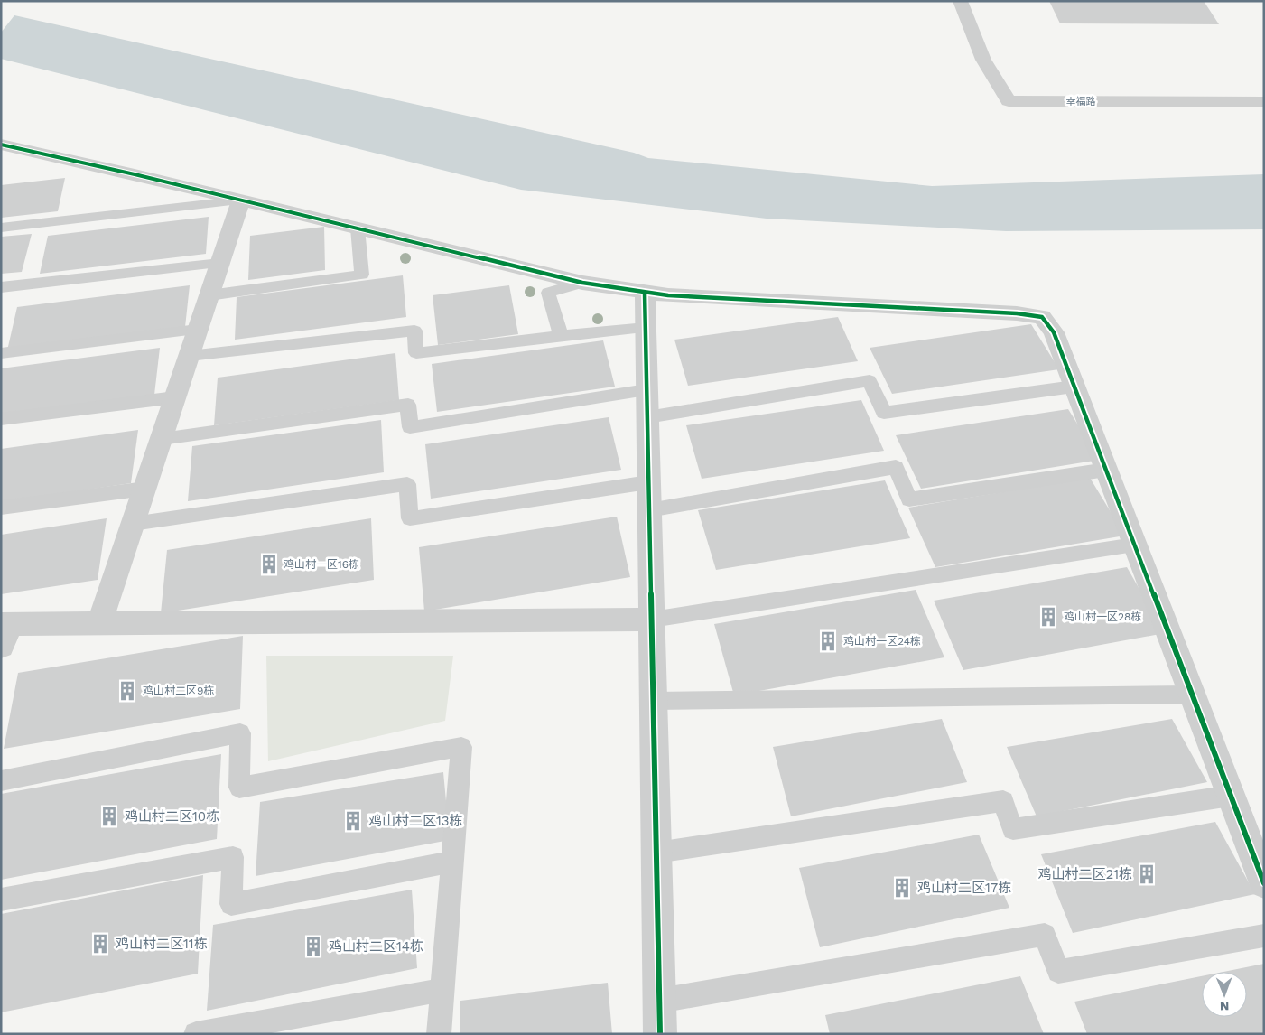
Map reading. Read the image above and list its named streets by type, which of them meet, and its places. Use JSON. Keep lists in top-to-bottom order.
{
  "streets": {
    "street": ["幸福路"]
  },
  "places": {
    "building": [
      "鸡山村一区16栋",
      "鸡山村一区28栋",
      "鸡山村一区24栋",
      "鸡山村二区9栋",
      "鸡山村二区10栋",
      "鸡山村二区13栋",
      "鸡山村二区21栋",
      "鸡山村二区17栋",
      "鸡山村二区11栋",
      "鸡山村二区14栋"
    ]
  },
  "north": "bottom"
}
